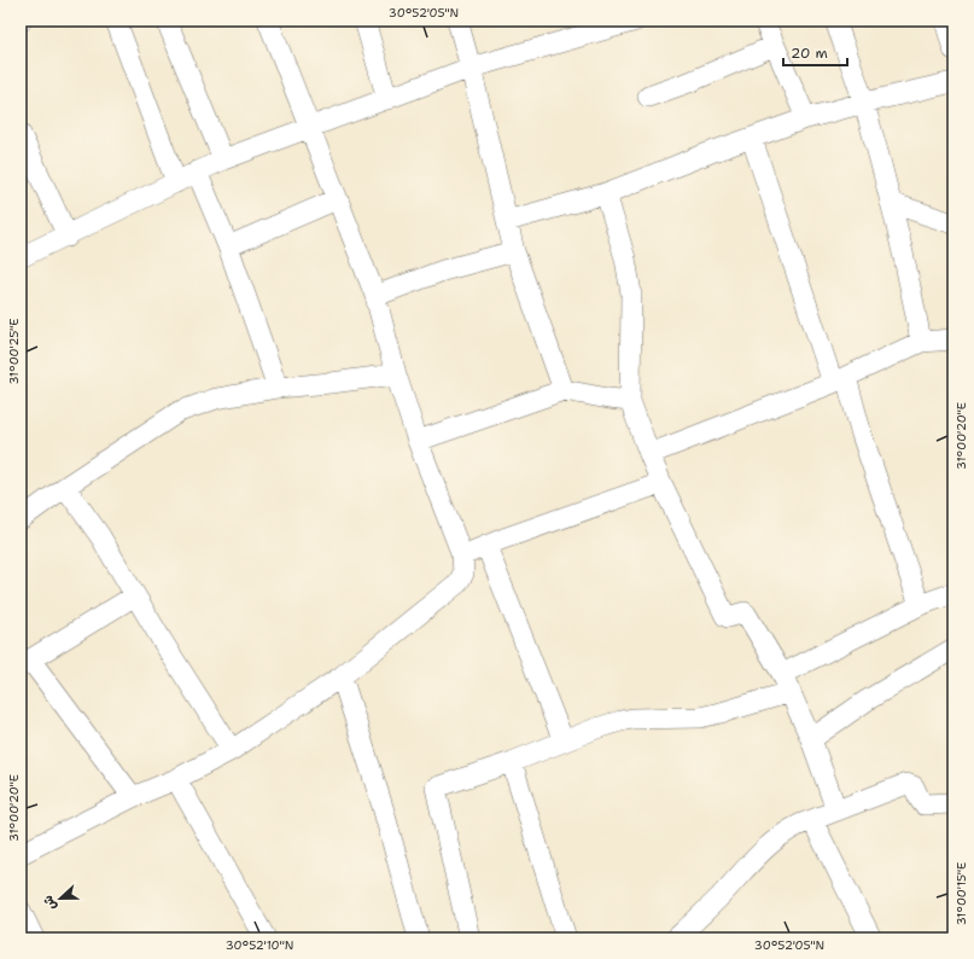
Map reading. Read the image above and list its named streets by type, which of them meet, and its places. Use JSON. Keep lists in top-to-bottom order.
{
  "scale_bar": "20 m",
  "north": "left",
  "coordinates": [
    "30°52'05\"N",
    "31°00'25\"E",
    "31°00'20\"E",
    "31°00'15\"E",
    "30°52'10\"N"
  ]
}
